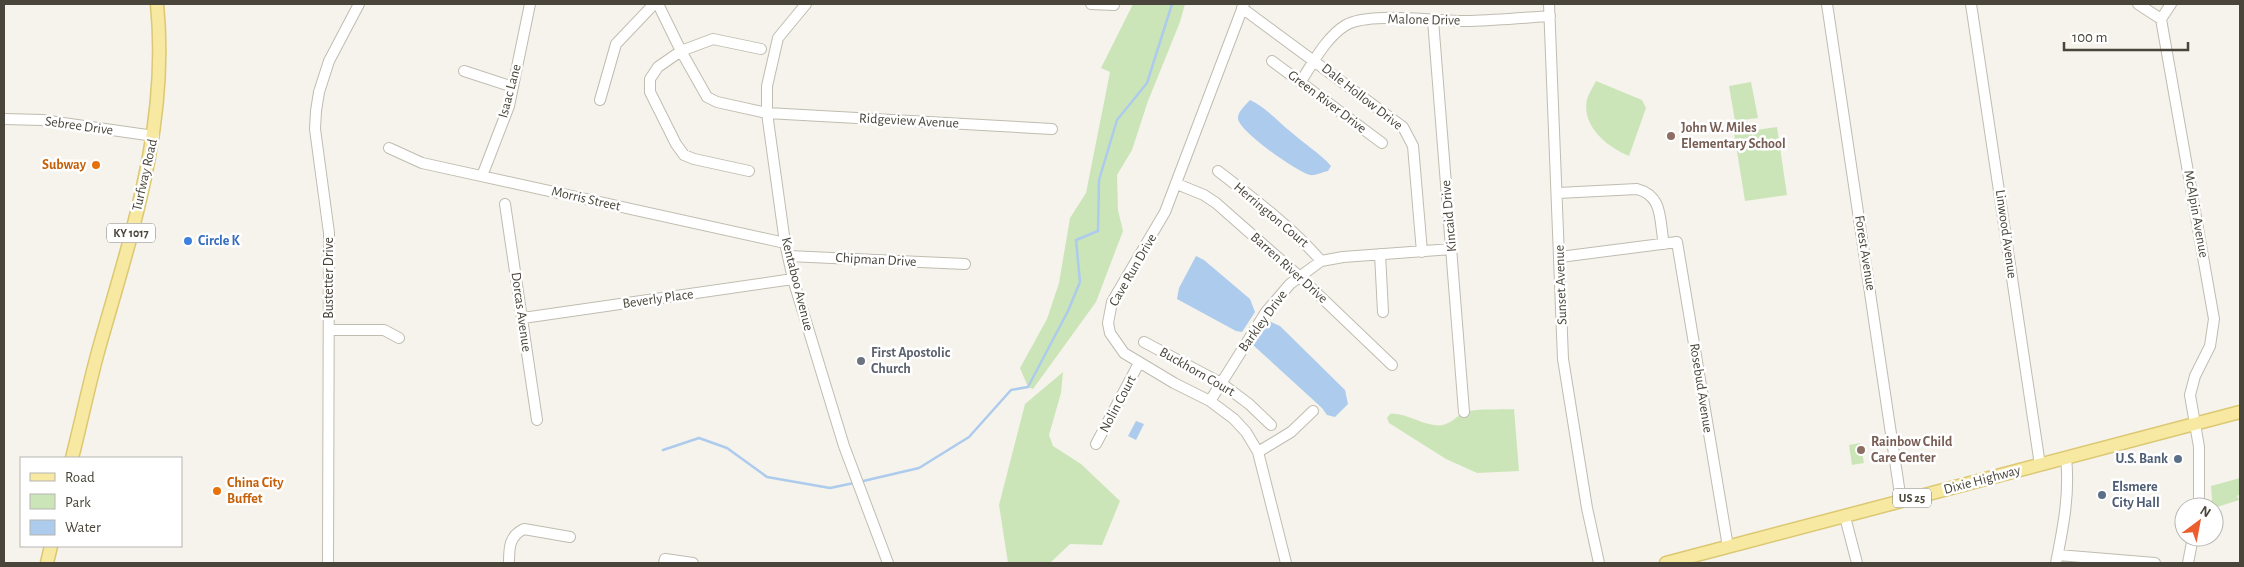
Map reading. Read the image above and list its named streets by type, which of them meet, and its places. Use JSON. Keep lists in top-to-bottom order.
{
  "streets": {
    "main road": [
      "Turfway Road",
      "KY 1017",
      "Dixie Highway",
      "US 25"
    ],
    "street": [
      "Malone Drive",
      "Isaac Lane",
      "Dale Hollow Drive",
      "Green River Drive",
      "Ridgeview Avenue",
      "Sebree Drive",
      "Morris Street",
      "McAlpin Avenue",
      "Herrington Court",
      "Kincaid Drive",
      "Linwood Avenue",
      "Forest Avenue",
      "Chipman Drive",
      "Barren River Drive",
      "Cave Run Drive",
      "Bustetter Drive",
      "Kentaboo Avenue",
      "Sunset Avenue",
      "Beverly Place",
      "Dorcas Avenue",
      "Barkley Drive",
      "Buckhorn Court",
      "Rosebud Avenue",
      "Nolin Court"
    ]
  },
  "crossings": [
    ["Malone Drive", "Dale Hollow Drive"],
    ["Malone Drive", "Green River Drive"],
    ["Malone Drive", "Kincaid Drive"],
    ["Malone Drive", "Sunset Avenue"],
    ["Isaac Lane", "Morris Street"],
    ["Dale Hollow Drive", "Cave Run Drive"],
    ["Dale Hollow Drive", "Barkley Drive"],
    ["Ridgeview Avenue", "Kentaboo Avenue"],
    ["Sebree Drive", "Turfway Road"],
    ["Morris Street", "Kentaboo Avenue"],
    ["McAlpin Avenue", "Dixie Highway"],
    ["Herrington Court", "Barkley Drive"],
    ["Kincaid Drive", "Barkley Drive"],
    ["Linwood Avenue", "Dixie Highway"],
    ["Forest Avenue", "Dixie Highway"],
    ["Chipman Drive", "Kentaboo Avenue"],
    ["Barren River Drive", "Cave Run Drive"],
    ["Barren River Drive", "Barkley Drive"],
    ["Cave Run Drive", "Barkley Drive"],
    ["Cave Run Drive", "Nolin Court"],
    ["Kentaboo Avenue", "Beverly Place"],
    ["Beverly Place", "Dorcas Avenue"],
    ["Barkley Drive", "Buckhorn Court"],
    ["Rosebud Avenue", "Dixie Highway"]
  ],
  "places": [
    "John W. Miles Elementary School",
    "Subway",
    "Circle K",
    "First Apostolic Church",
    "Rainbow Child Care Center",
    "U.S. Bank",
    "China City Buffet",
    "Elsmere City Hall"
  ],
  "legend": ["Road", "Park", "Water"],
  "scale_bar": "100 m",
  "north": "top right"
}
